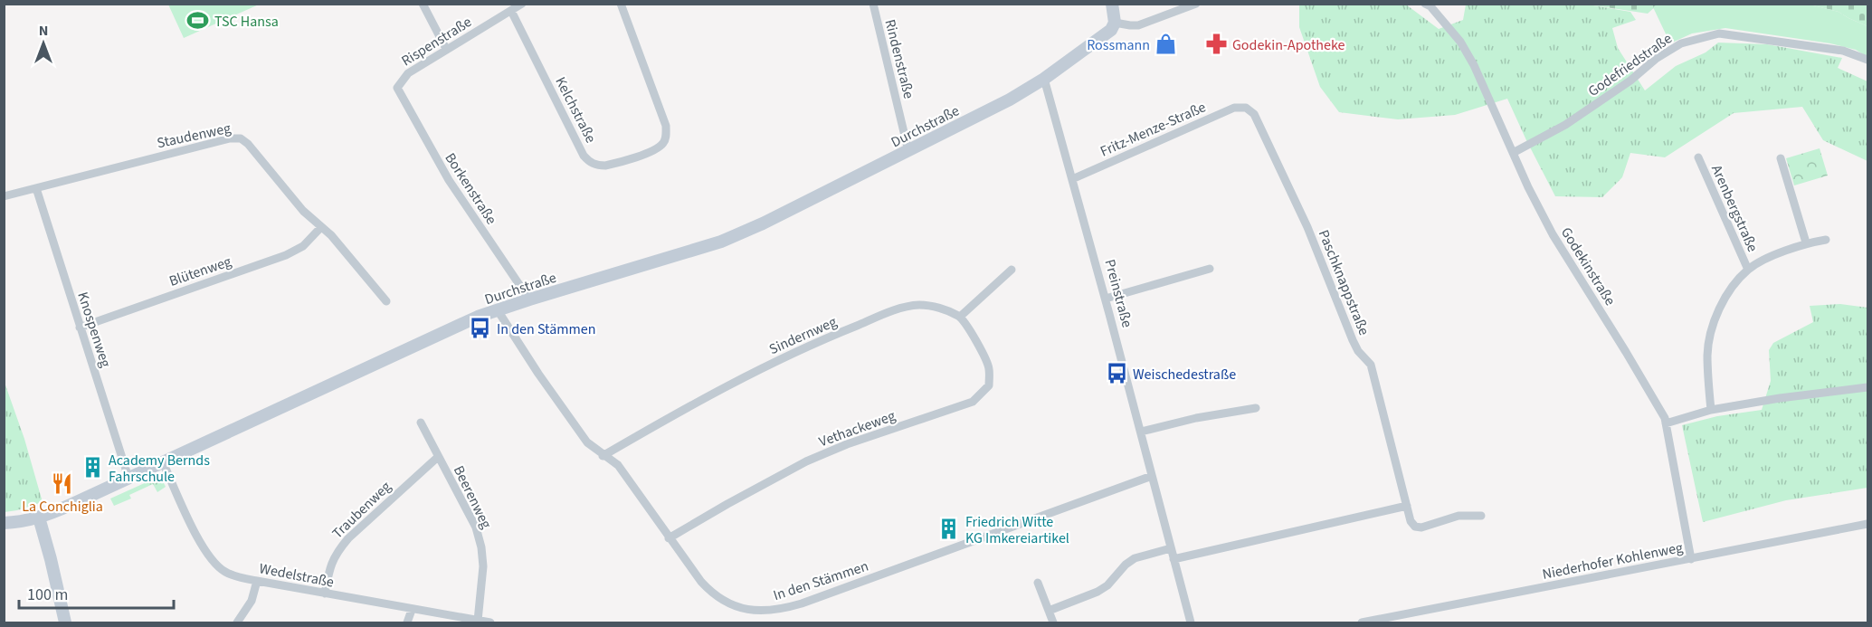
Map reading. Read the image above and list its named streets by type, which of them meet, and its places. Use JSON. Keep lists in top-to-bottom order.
{
  "streets": {
    "street": [
      "Rispenstraße",
      "Rindenstraße",
      "Godefriedstraße",
      "Kelchstraße",
      "Durchstraße",
      "Fritz-Menze-Straße",
      "Staudenweg",
      "Borkenstraße",
      "Arenbergstraße",
      "Godekinstraße",
      "Blütenweg",
      "Paschknappstraße",
      "Preinstraße",
      "Knospenweg",
      "Sindernweg",
      "Vethackeweg",
      "Beerenweg",
      "Traubenweg",
      "Niederhofer Kohlenweg",
      "Wedelstraße",
      "In den Stämmen"
    ]
  },
  "crossings": [
    ["Rispenstraße", "Kelchstraße"],
    ["Rispenstraße", "Borkenstraße"],
    ["Rindenstraße", "Durchstraße"],
    ["Godefriedstraße", "Godekinstraße"],
    ["Durchstraße", "Borkenstraße"],
    ["Durchstraße", "Preinstraße"],
    ["Durchstraße", "Knospenweg"],
    ["Durchstraße", "Wedelstraße"],
    ["Durchstraße", "In den Stämmen"],
    ["Fritz-Menze-Straße", "Paschknappstraße"],
    ["Fritz-Menze-Straße", "Preinstraße"],
    ["Staudenweg", "Blütenweg"],
    ["Staudenweg", "Knospenweg"],
    ["Godekinstraße", "Niederhofer Kohlenweg"],
    ["Blütenweg", "Knospenweg"],
    ["Preinstraße", "In den Stämmen"],
    ["Sindernweg", "Vethackeweg"],
    ["Sindernweg", "In den Stämmen"],
    ["Vethackeweg", "In den Stämmen"],
    ["Beerenweg", "Traubenweg"],
    ["Beerenweg", "Wedelstraße"],
    ["Traubenweg", "Wedelstraße"]
  ],
  "places": {
    "sports": ["TSC Hansa"],
    "shop": ["Rossmann"],
    "pharmacy": ["Godekin-Apotheke"],
    "bus stop": ["In den Stämmen", "Weischedestraße"],
    "building": ["Academy Bernds Fahrschule", "Friedrich Witte KG Imkereiartikel"],
    "restaurant": ["La Conchiglia"]
  },
  "scale_bar": "100 m",
  "north": "top"
}
